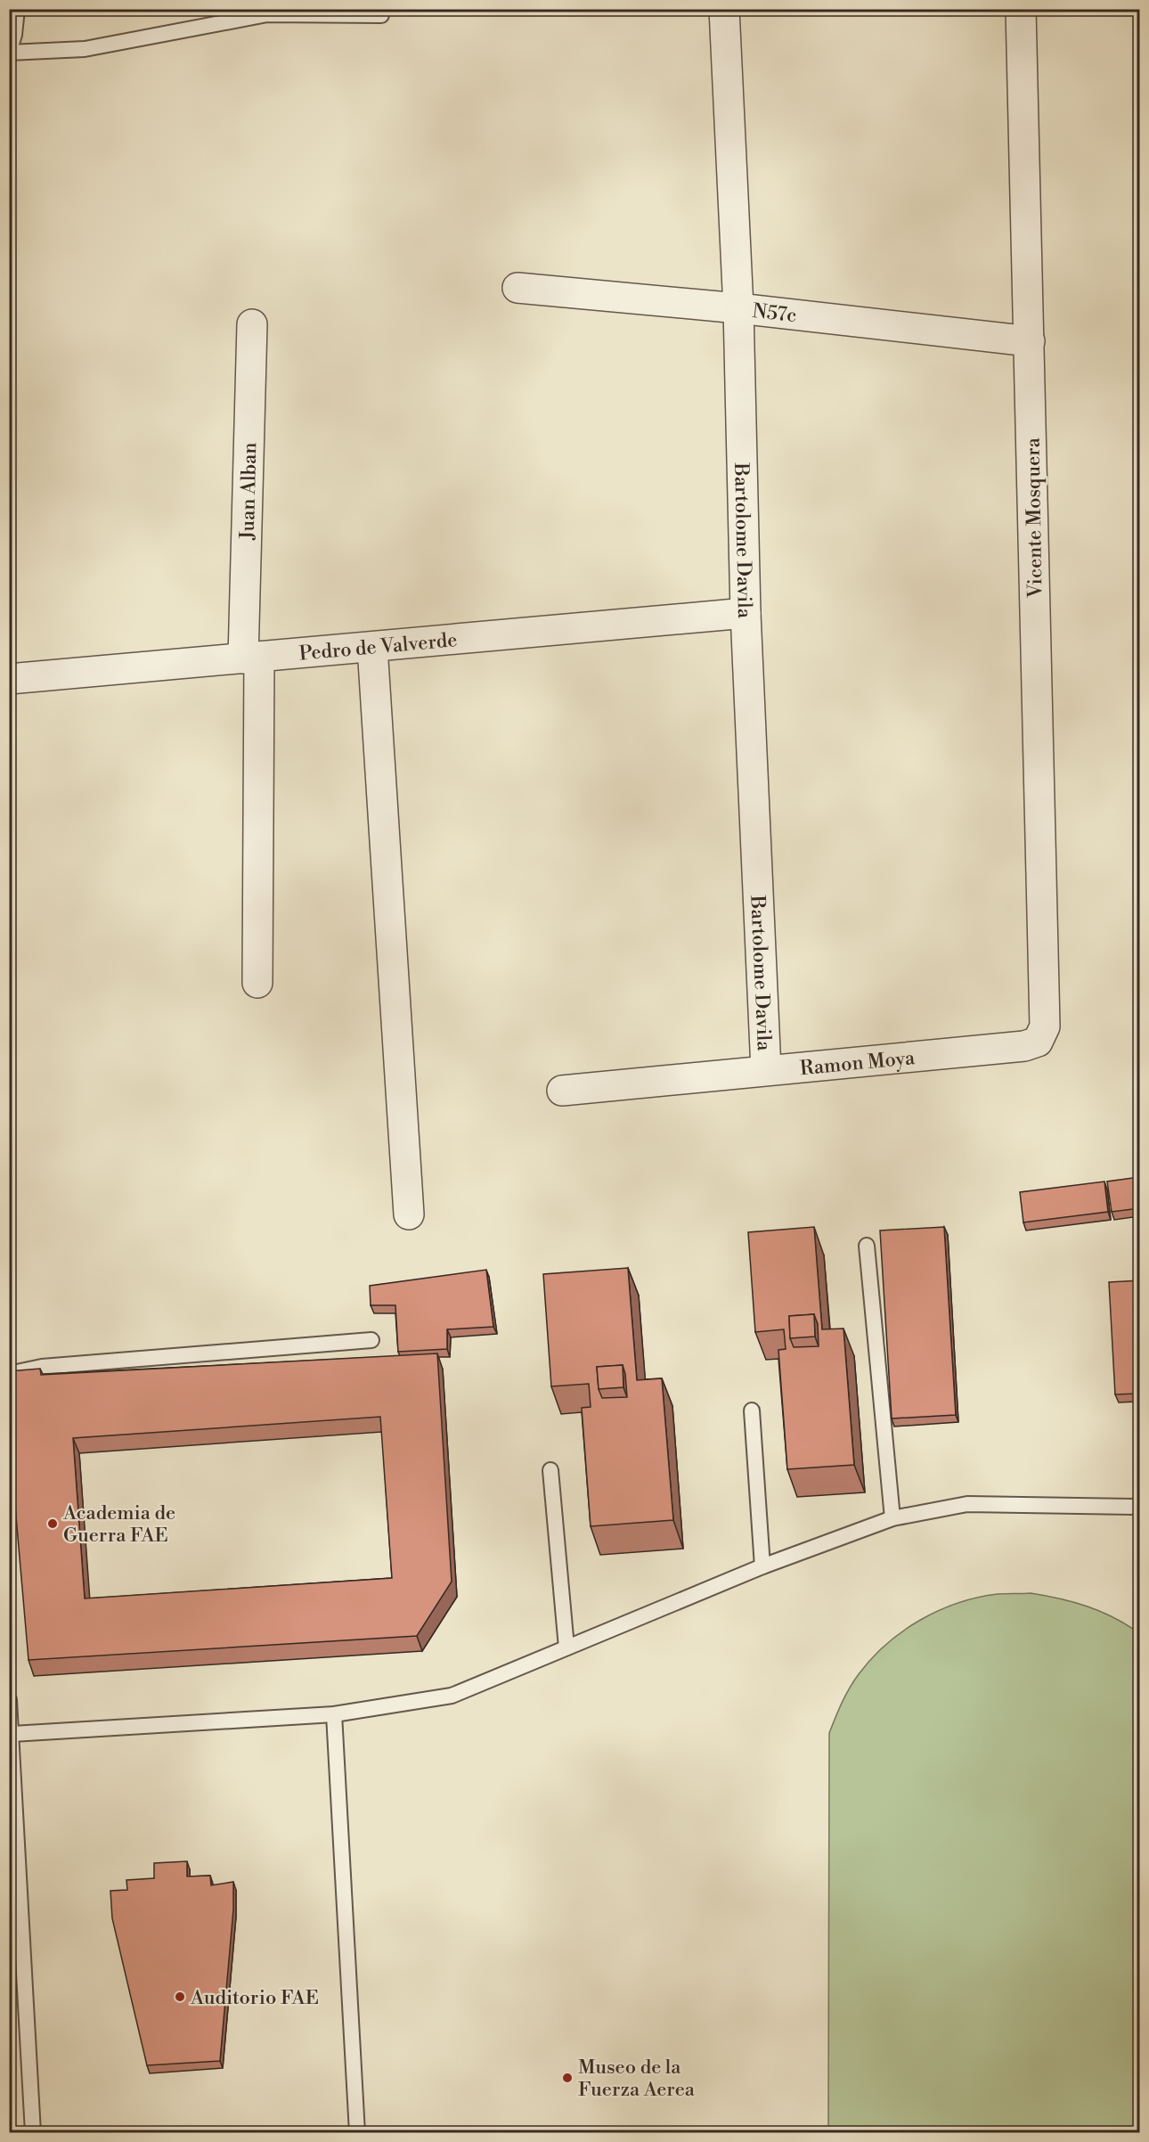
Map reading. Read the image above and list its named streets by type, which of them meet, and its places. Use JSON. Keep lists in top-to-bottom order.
{
  "streets": {
    "street": [
      "N57c",
      "Juan Alban",
      "Vicente Mosquera",
      "Bartolome Davila",
      "Pedro de Valverde",
      "Ramon Moya"
    ]
  },
  "crossings": [
    ["N57c", "Vicente Mosquera"],
    ["N57c", "Bartolome Davila"],
    ["Juan Alban", "Pedro de Valverde"],
    ["Vicente Mosquera", "Ramon Moya"],
    ["Bartolome Davila", "Pedro de Valverde"],
    ["Bartolome Davila", "Ramon Moya"]
  ],
  "places": ["Academia de Guerra FAE", "Auditorio FAE", "Museo de la Fuerza Aerea"]
}
